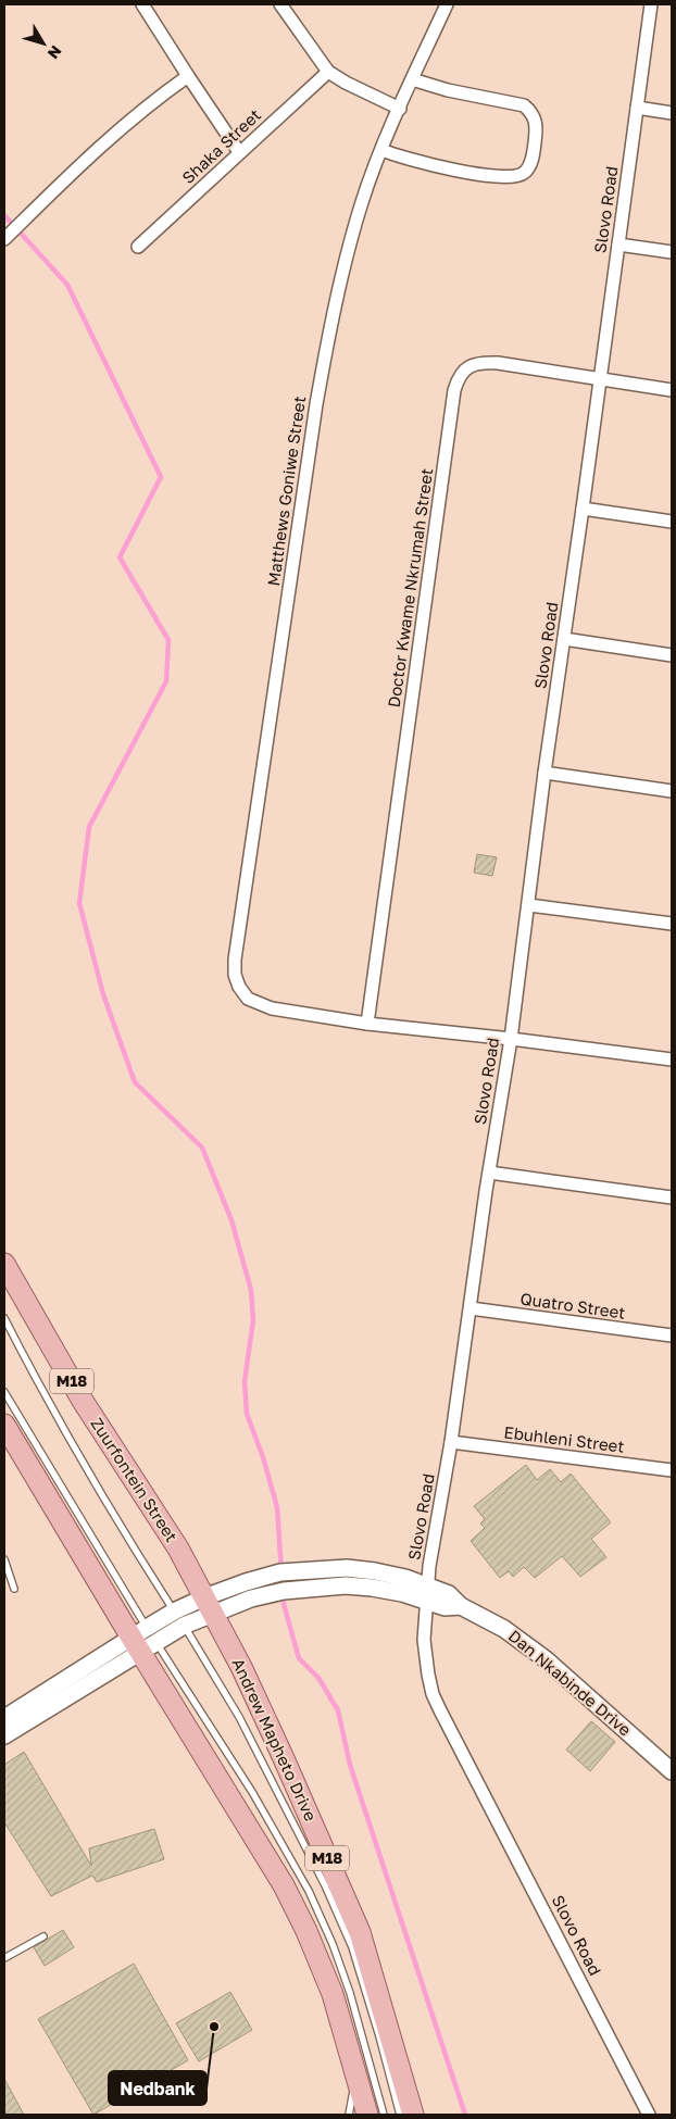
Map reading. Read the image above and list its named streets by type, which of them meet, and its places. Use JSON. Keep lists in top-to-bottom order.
{
  "streets": {
    "main road": ["M18", "Zuurfontein Street", "Andrew Mapheto Drive"],
    "street": [
      "Shaka Street",
      "Slovo Road",
      "Matthews Goniwe Street",
      "Doctor Kwame Nkrumah Street",
      "Quatro Street",
      "Ebuhleni Street",
      "Dan Nkabinde Drive"
    ]
  },
  "crossings": [
    ["Slovo Road", "Doctor Kwame Nkrumah Street"],
    ["Slovo Road", "Quatro Street"],
    ["Slovo Road", "Ebuhleni Street"],
    ["Slovo Road", "Dan Nkabinde Drive"],
    ["Matthews Goniwe Street", "Doctor Kwame Nkrumah Street"],
    ["Zuurfontein Street", "Dan Nkabinde Drive"],
    ["Zuurfontein Street", "Andrew Mapheto Drive"],
    ["Dan Nkabinde Drive", "Andrew Mapheto Drive"]
  ],
  "places": ["Nedbank"],
  "north": "bottom right"
}
